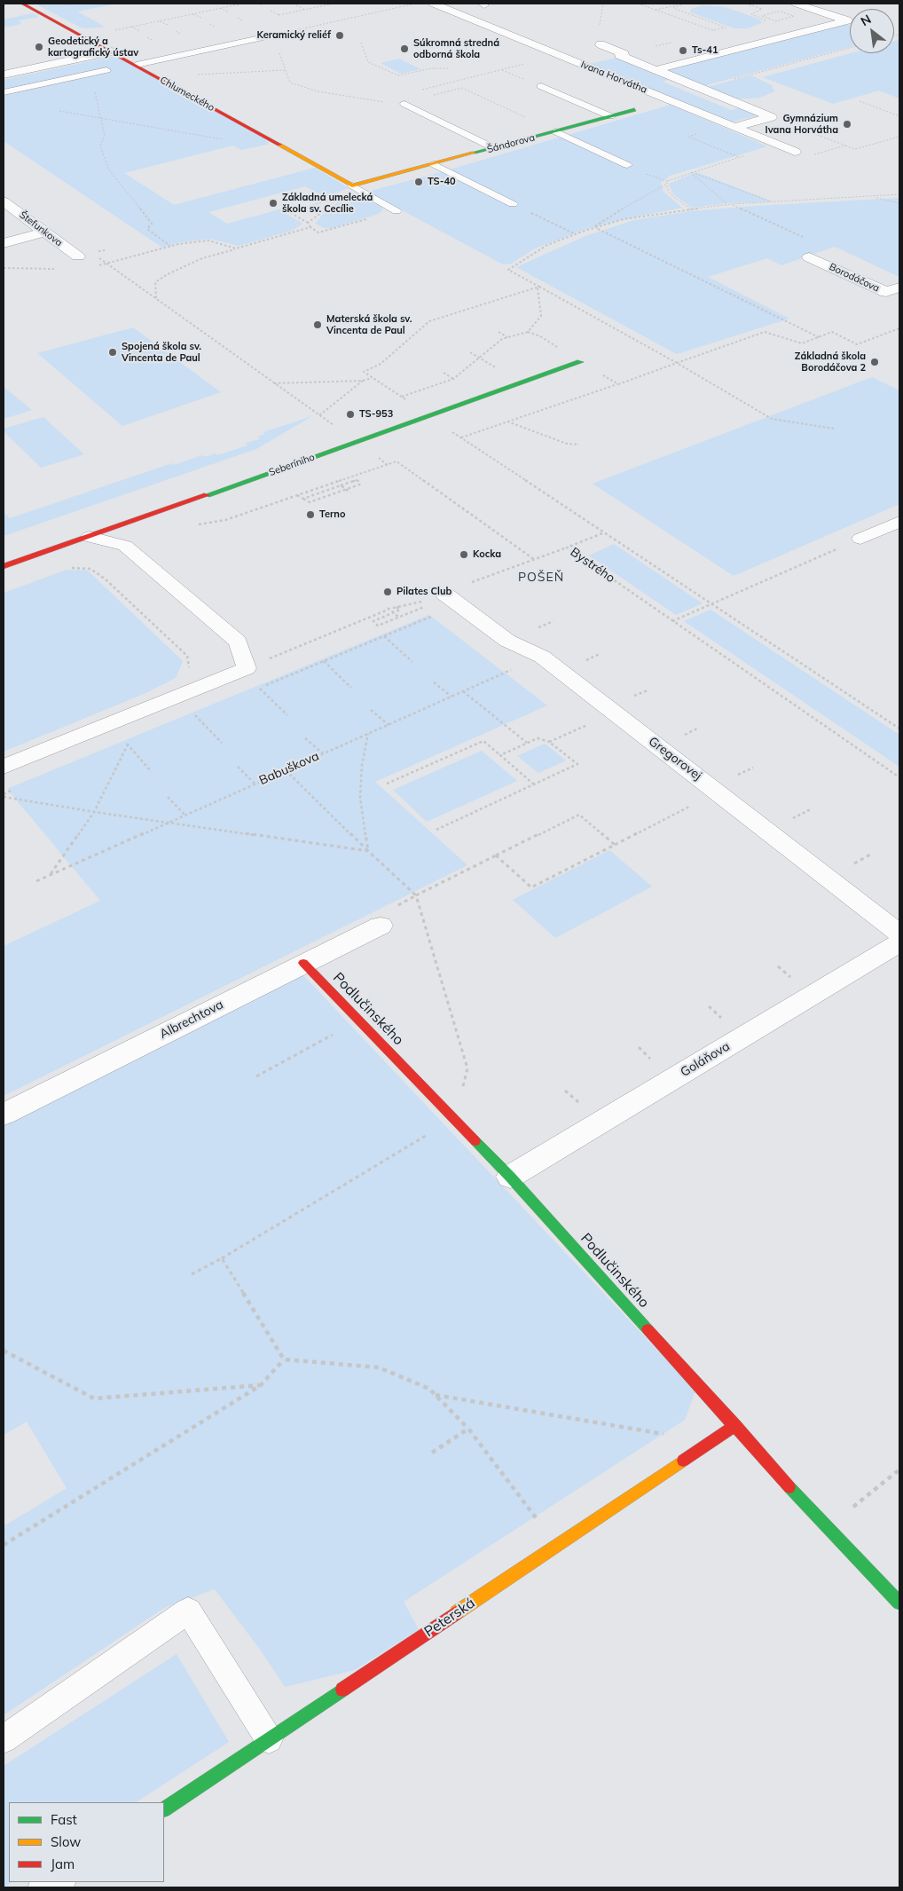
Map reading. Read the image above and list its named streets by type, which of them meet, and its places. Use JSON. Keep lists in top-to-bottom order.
{
  "streets": {
    "street": [
      "Ivana Horvátha",
      "Chlumeckého",
      "Šándorova",
      "Štefunkova",
      "Borodáčova",
      "Seberíniho",
      "Gregorovej",
      "Podlučinského",
      "Albrechtova",
      "Goláňova",
      "Peterská"
    ],
    "path": ["Bystrého", "Babuškova"]
  },
  "crossings": [
    ["Ivana Horvátha", "Šándorova"],
    ["Chlumeckého", "Šándorova"],
    ["Gregorovej", "Babuškova"],
    ["Podlučinského", "Albrechtova"],
    ["Podlučinského", "Goláňova"],
    ["Podlučinského", "Peterská"]
  ],
  "districts": ["POŠEŇ"],
  "places": [
    "Keramický reliéf",
    "Geodetický a kartografický ústav",
    "Súkromná stredná odborná škola",
    "Ts-41",
    "Gymnázium Ivana Horvátha",
    "TS-40",
    "Základná umelecká škola sv. Cecílie",
    "Materská škola sv. Vincenta de Paul",
    "Spojená škola sv. Vincenta de Paul",
    "Základná škola Borodáčova 2",
    "TS-953",
    "Terno",
    "Kocka",
    "Pilates Club"
  ],
  "legend": ["Fast", "Slow", "Jam"],
  "north": "top left"
}
